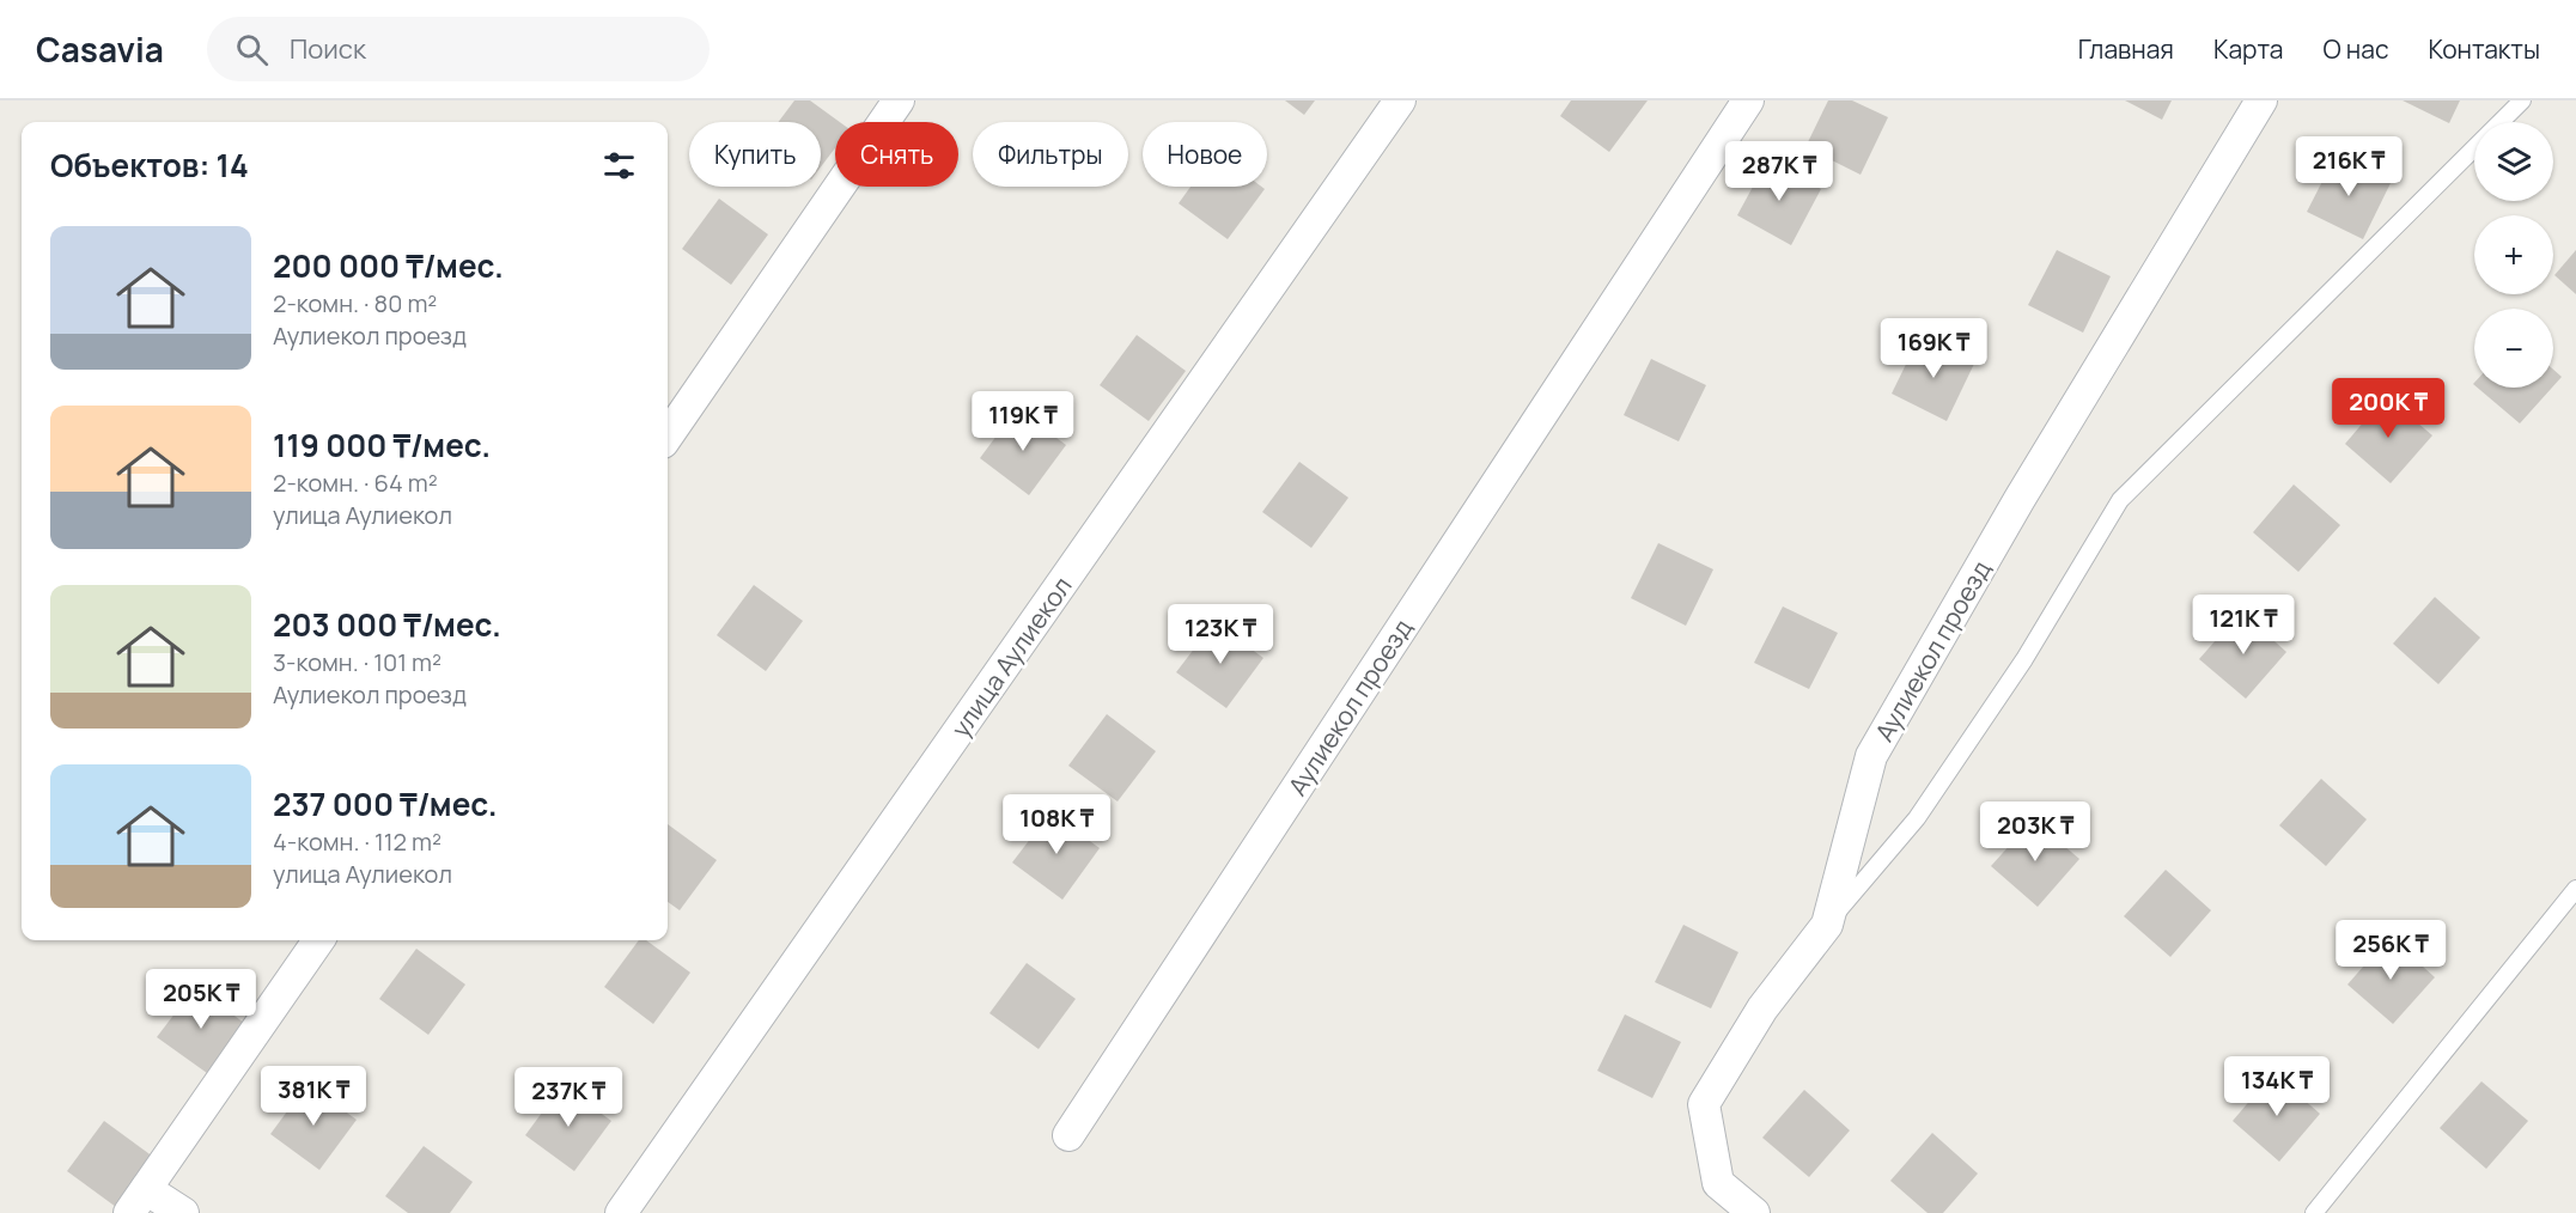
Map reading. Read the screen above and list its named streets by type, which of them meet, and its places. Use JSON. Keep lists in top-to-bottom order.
{
  "streets": {
    "street": ["Аулиекол проезд", "улица Аулиекол"]
  },
  "page": {
    "header": "Casavia",
    "search": "Поиск",
    "nav": [
      "Главная",
      "Карта",
      "О нас",
      "Контакты"
    ],
    "map_buttons": ["+", "−"],
    "chip": [
      "Купить",
      "Снять",
      "Фильтры",
      "Новое"
    ],
    "heading": "Объектов: 14",
    "price": [
      "216K ₸",
      "287K ₸",
      "169K ₸",
      "200K ₸",
      "119K ₸",
      "121K ₸",
      "123K ₸",
      "108K ₸",
      "203K ₸",
      "256K ₸",
      "205K ₸",
      "134K ₸",
      "381K ₸",
      "237K ₸"
    ],
    "list": [
      {
        "name": "200 000 ₸/мес.",
        "note": "2-комн. · 80 m² · Аулиекол проезд"
      },
      {
        "name": "119 000 ₸/мес.",
        "note": "2-комн. · 64 m² · улица Аулиекол"
      },
      {
        "name": "203 000 ₸/мес.",
        "note": "3-комн. · 101 m² · Аулиекол проезд"
      },
      {
        "name": "237 000 ₸/мес.",
        "note": "4-комн. · 112 m² · улица Аулиекол"
      }
    ]
  }
}
